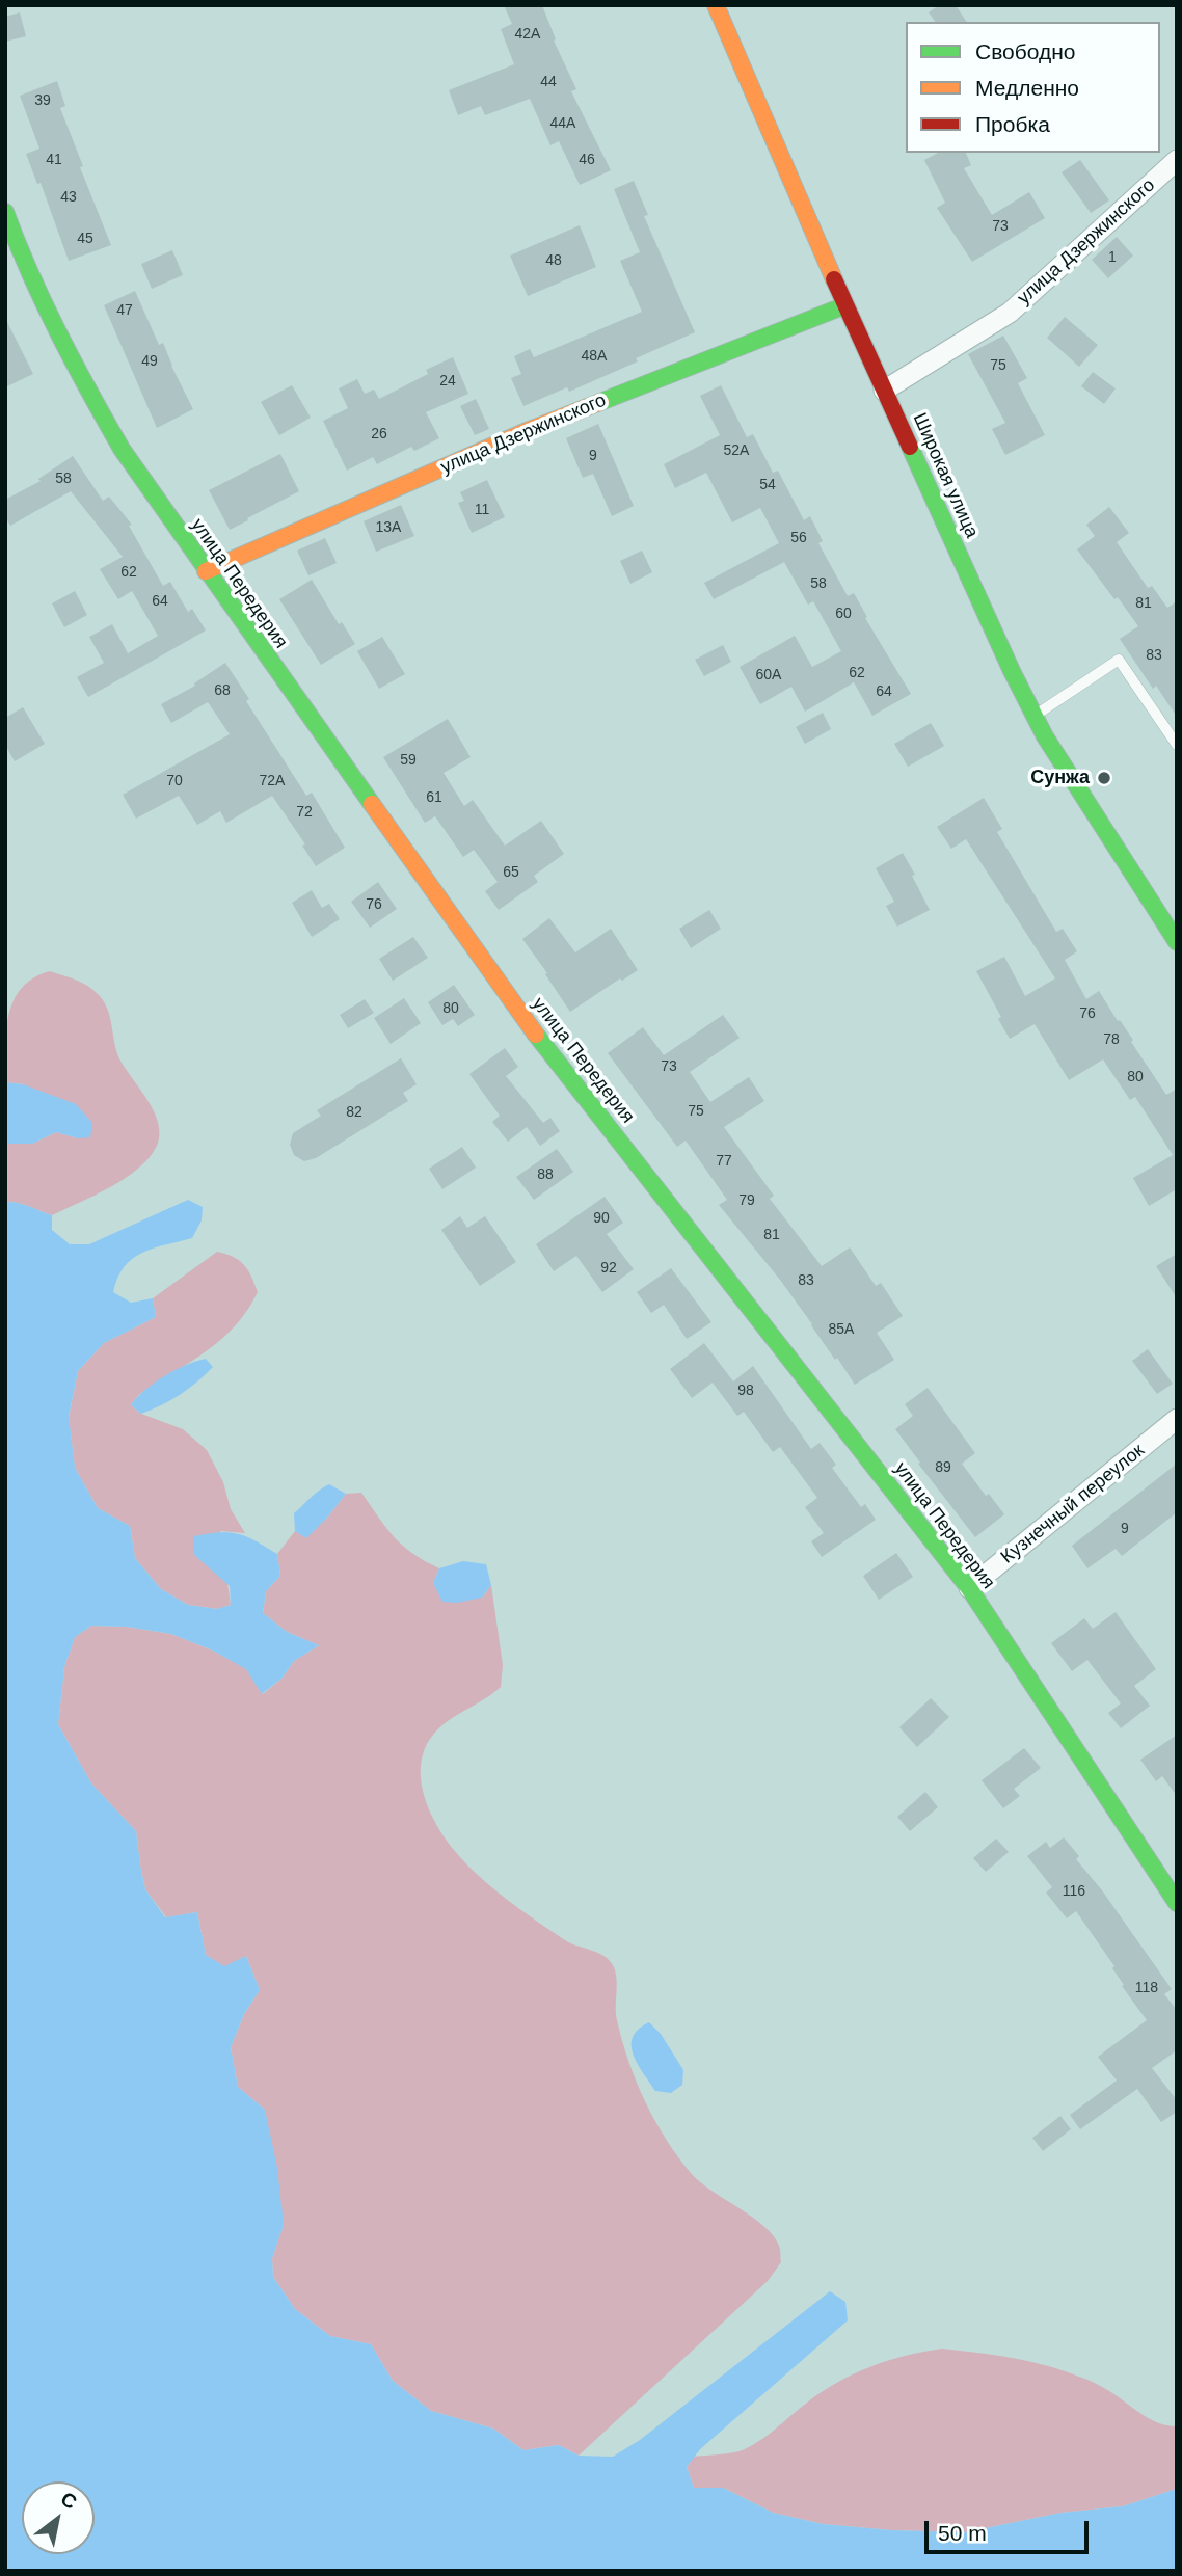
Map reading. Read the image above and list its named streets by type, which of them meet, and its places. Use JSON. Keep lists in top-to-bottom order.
{
  "streets": {
    "street": [
      "улица Дзержинского",
      "Широкая улица",
      "улица Передерия",
      "Кузнечный переулок"
    ]
  },
  "crossings": [
    ["улица Дзержинского", "Широкая улица"],
    ["улица Дзержинского", "улица Передерия"],
    ["улица Передерия", "Кузнечный переулок"]
  ],
  "places": ["Сунжа"],
  "house_numbers": [
    "42А",
    "44",
    "39",
    "44А",
    "41",
    "46",
    "43",
    "73",
    "45",
    "1",
    "48",
    "47",
    "48А",
    "49",
    "75",
    "24",
    "26",
    "52А",
    "9",
    "58",
    "54",
    "11",
    "13А",
    "56",
    "62",
    "58",
    "64",
    "81",
    "60",
    "83",
    "62",
    "60А",
    "68",
    "64",
    "59",
    "70",
    "72А",
    "61",
    "72",
    "65",
    "76",
    "80",
    "76",
    "78",
    "73",
    "80",
    "75",
    "82",
    "77",
    "88",
    "79",
    "90",
    "81",
    "92",
    "83",
    "85А",
    "98",
    "89",
    "9",
    "116",
    "118"
  ],
  "legend": ["Свободно", "Медленно", "Пробка"],
  "scale_bar": "50 m",
  "north": "top right"
}
